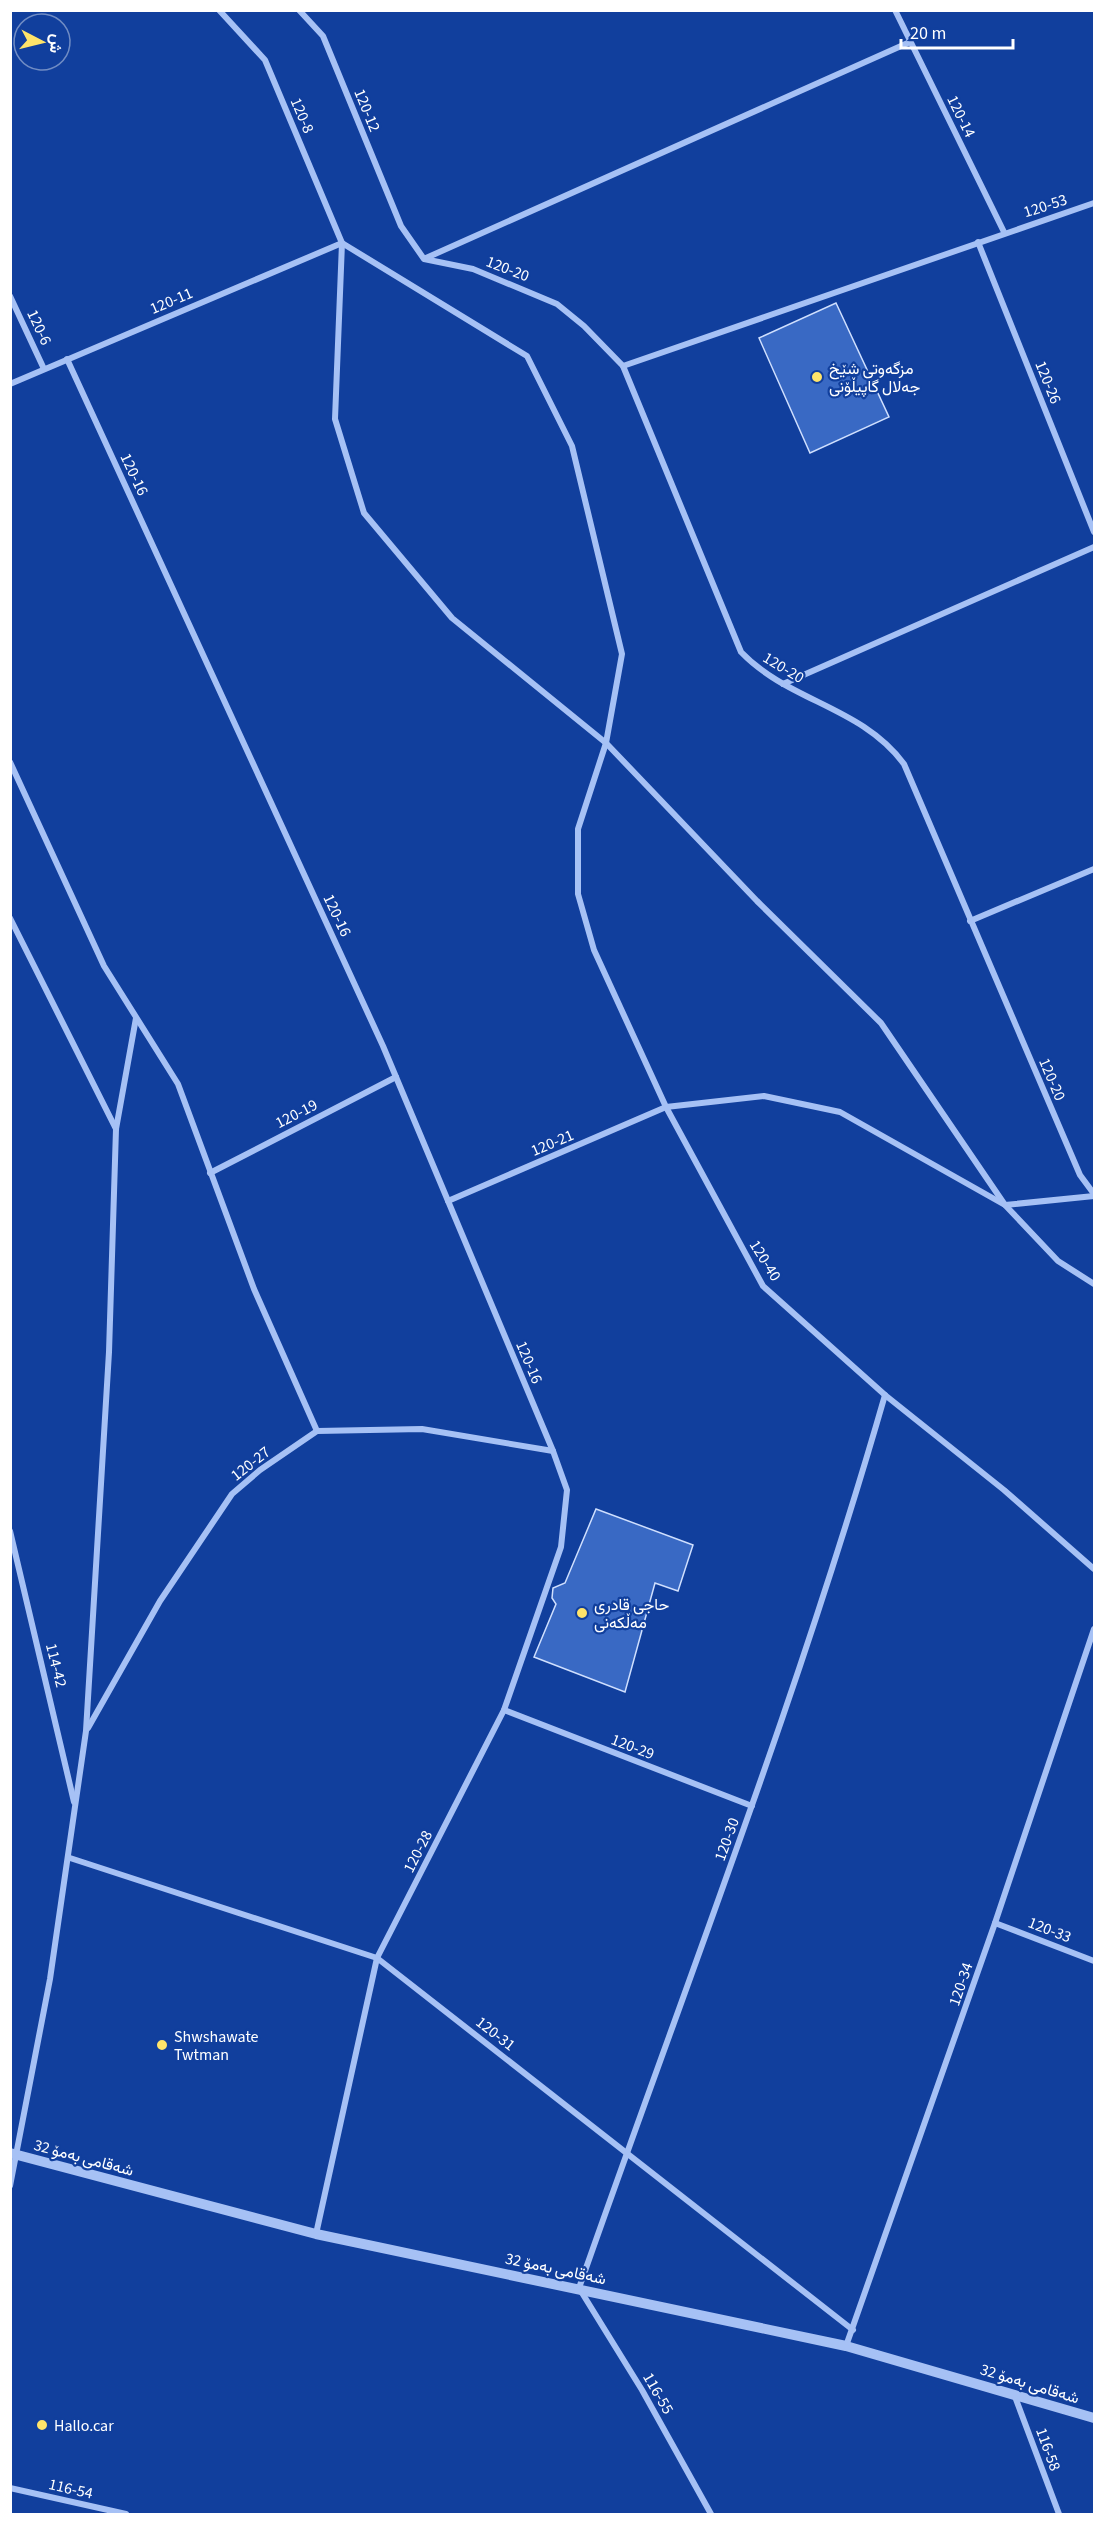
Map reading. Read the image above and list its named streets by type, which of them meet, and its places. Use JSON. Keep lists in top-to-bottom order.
{
  "streets": {
    "street": [
      "120-12",
      "120-8",
      "120-14",
      "120-53",
      "120-20",
      "120-11",
      "120-6",
      "120-26",
      "120-16",
      "120-19",
      "120-21",
      "120-40",
      "120-27",
      "114-42",
      "120-29",
      "120-30",
      "120-28",
      "120-33",
      "120-34",
      "120-31",
      "شەقامی بەمۆ 32",
      "116-55",
      "116-58",
      "116-54"
    ]
  },
  "crossings": [
    ["120-12", "120-20"],
    ["120-8", "120-11"],
    ["120-8", "120-40"],
    ["120-14", "120-53"],
    ["120-53", "120-20"],
    ["120-53", "120-26"],
    ["120-11", "120-6"],
    ["120-11", "120-16"],
    ["120-11", "120-40"],
    ["120-16", "120-19"],
    ["120-16", "120-21"],
    ["120-16", "120-28"],
    ["120-21", "120-40"],
    ["120-40", "120-30"],
    ["120-29", "120-30"],
    ["120-29", "120-28"],
    ["120-30", "120-31"],
    ["120-30", "شەقامی بەمۆ 32"],
    ["120-30", "116-55"],
    ["120-28", "120-31"],
    ["120-28", "شەقامی بەمۆ 32"],
    ["120-33", "120-34"],
    ["120-34", "120-31"],
    ["120-34", "شەقامی بەمۆ 32"],
    ["شەقامی بەمۆ 32", "116-55"],
    ["شەقامی بەمۆ 32", "116-58"]
  ],
  "places": [
    "مزگەوتی شێخ جەلال گاپیڵۆنی",
    "حاجی قادری مەڵکەنی",
    "Shwshawate Twtman",
    "Hallo.car"
  ],
  "scale_bar": "20 m",
  "north": "right"
}
